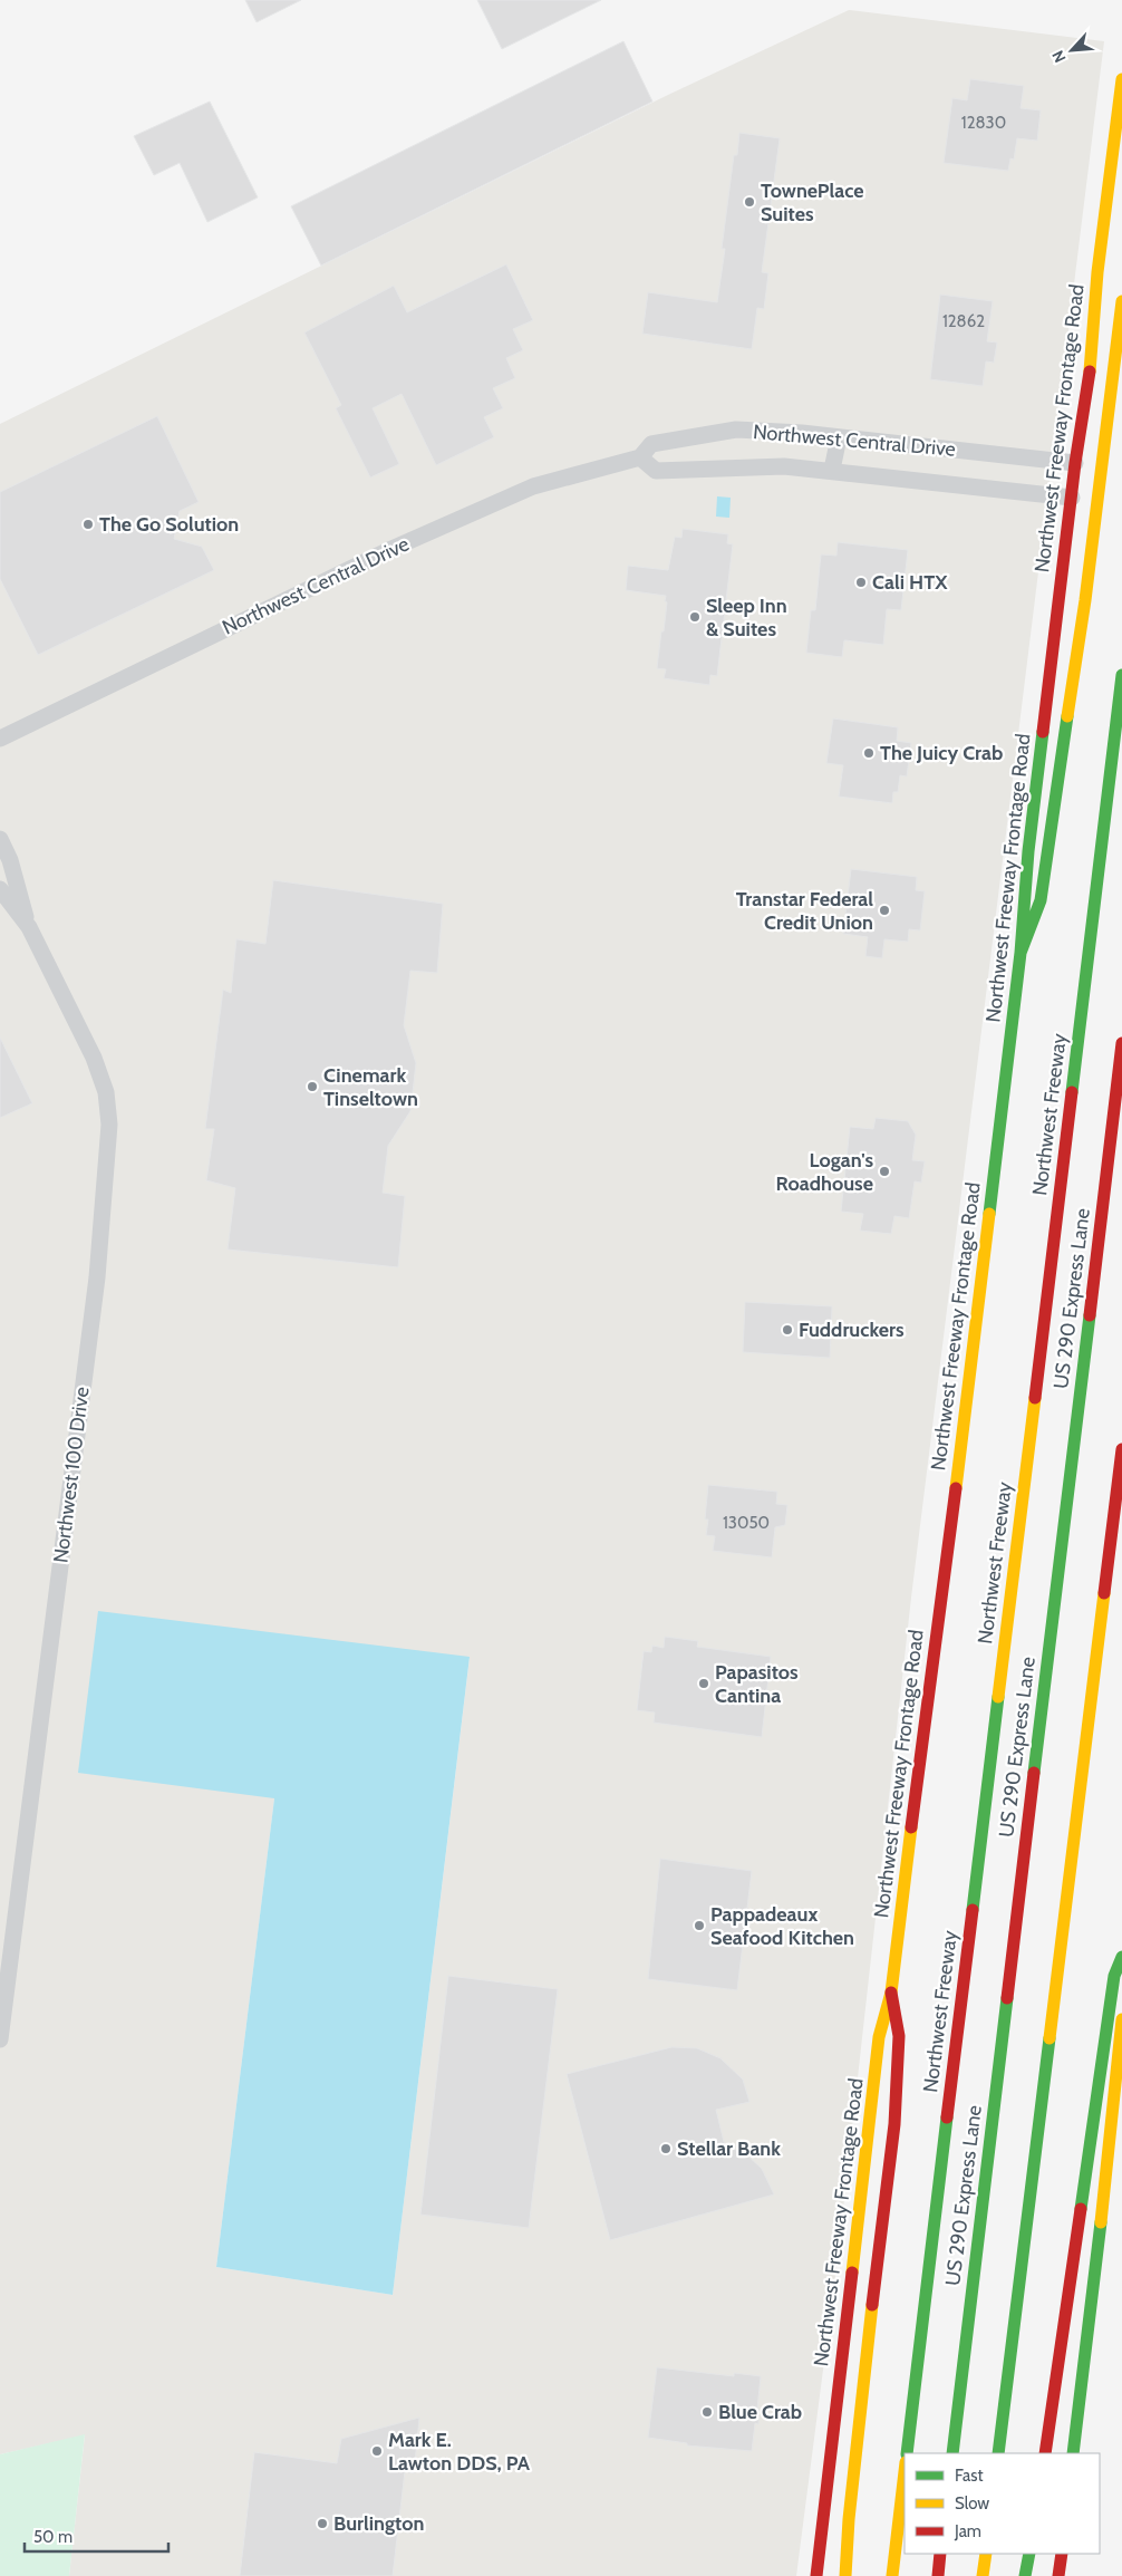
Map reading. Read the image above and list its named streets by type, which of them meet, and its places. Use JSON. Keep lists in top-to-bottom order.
{
  "streets": {
    "main road": ["Northwest Freeway Frontage Road", "Northwest Freeway", "US 290 Express Lane"],
    "street": ["Northwest Central Drive", "Northwest 100 Drive"]
  },
  "crossings": [
    ["Northwest Freeway Frontage Road", "Northwest Central Drive"]
  ],
  "places": [
    "TownePlace Suites",
    "The Go Solution",
    "Cali HTX",
    "Sleep Inn & Suites",
    "The Juicy Crab",
    "Transtar Federal Credit Union",
    "Cinemark Tinseltown",
    "Logan's Roadhouse",
    "Fuddruckers",
    "Papasitos Cantina",
    "Pappadeaux Seafood Kitchen",
    "Stellar Bank",
    "Blue Crab",
    "Mark E. Lawton DDS, PA",
    "Burlington"
  ],
  "house_numbers": ["12830", "12862", "13050"],
  "legend": ["Fast", "Slow", "Jam"],
  "scale_bar": "50 m",
  "north": "bottom left"
}
